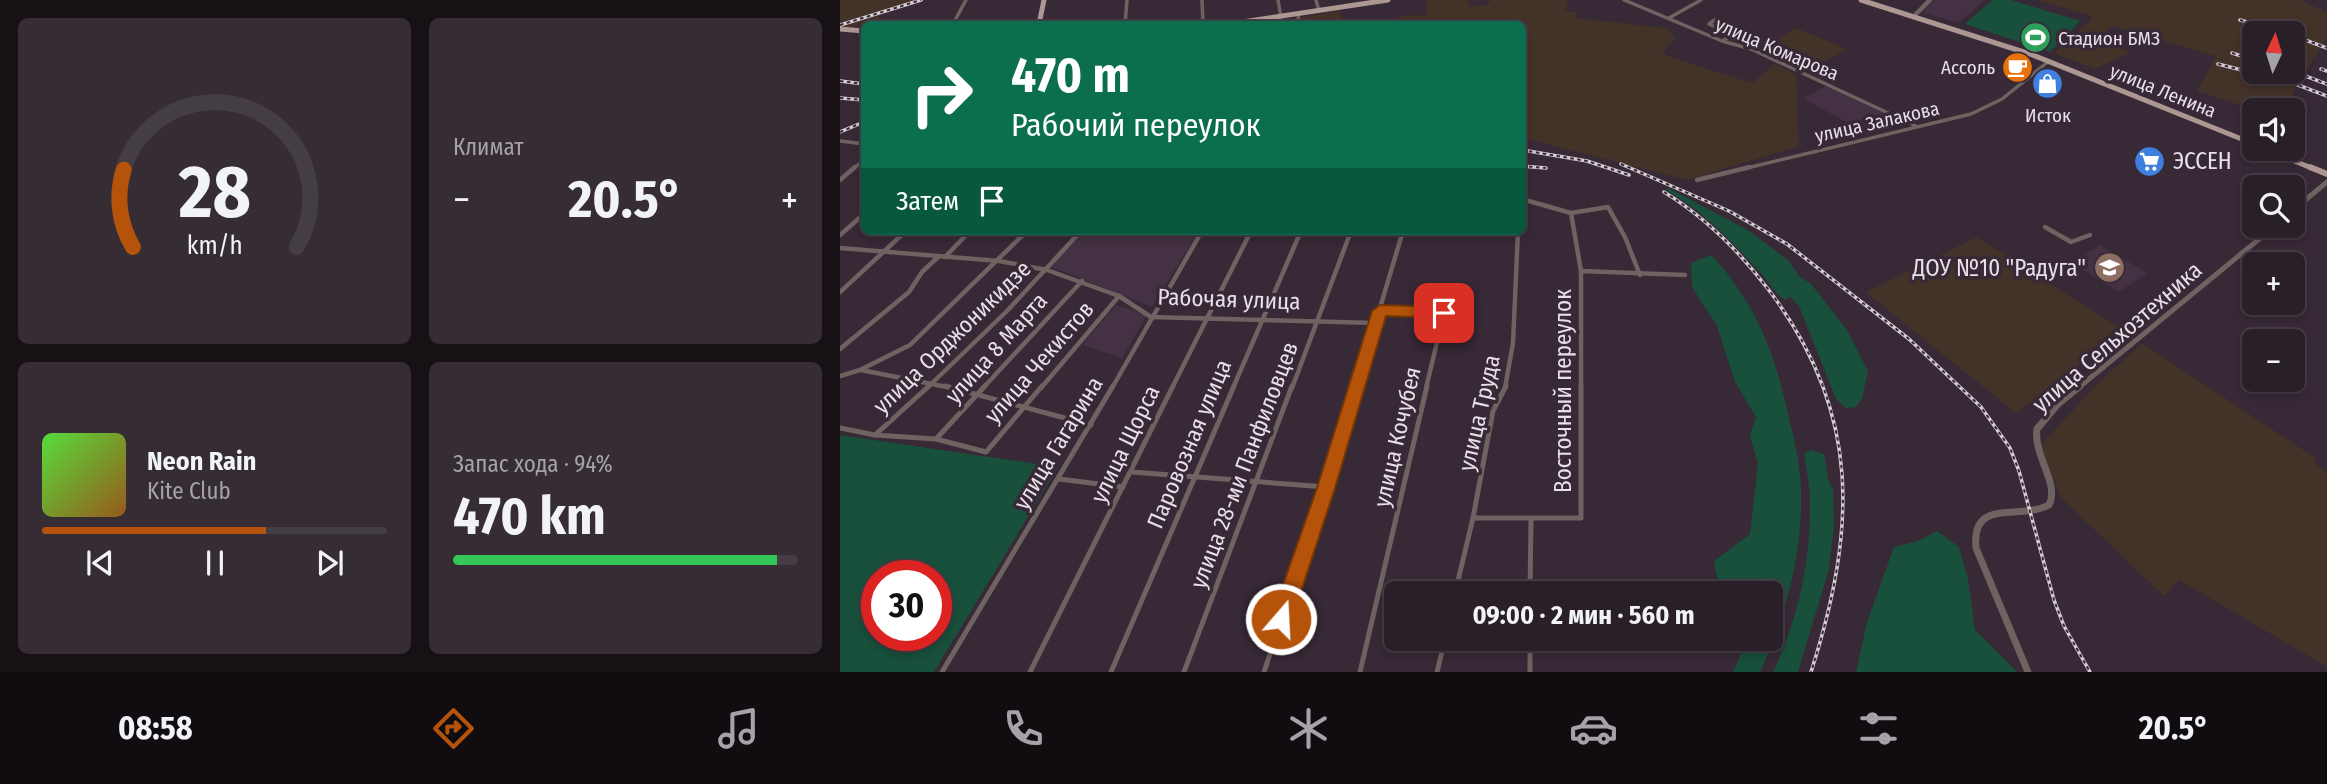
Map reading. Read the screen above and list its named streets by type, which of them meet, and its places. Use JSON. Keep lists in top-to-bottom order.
{
  "streets": {
    "main road": ["улица Ленина"],
    "street": [
      "улица Комарова",
      "улица Залакова",
      "Рабочая улица",
      "улица Орджоникидзе",
      "улица Сельхозтехника",
      "улица 8 Марта",
      "улица Чекистов",
      "Восточный переулок",
      "улица Труда",
      "улица Кочубея",
      "улица Гагарина",
      "улица Щорса",
      "Паровозная улица",
      "улица 28-ми Панфиловцев"
    ]
  },
  "crossings": [
    ["улица Комарова", "улица Залакова"],
    ["улица Ленина", "улица Залакова"],
    ["Рабочая улица", "улица Орджоникидзе"],
    ["Рабочая улица", "улица 8 Марта"],
    ["Рабочая улица", "улица Чекистов"],
    ["Рабочая улица", "улица Гагарина"],
    ["Рабочая улица", "улица Щорса"],
    ["Рабочая улица", "Паровозная улица"],
    ["Рабочая улица", "улица 28-ми Панфиловцев"],
    ["улица 8 Марта", "улица Чекистов"]
  ],
  "places": {
    "sports": ["Стадион БМЗ"],
    "cafe": ["Ассоль"],
    "shop": ["Исток"],
    "supermarket": ["ЭССЕН"],
    "school or university": ["ДОУ №10 \"Радуга\""]
  },
  "north": "top",
  "page": {
    "tile": [
      "Климат",
      ["Запас хода · 94%", "470 km"]
    ],
    "map_buttons": ["+", "−"],
    "turn": ["470 m", "Рабочий переулок"],
    "then": "Затем",
    "heat": ["−", "20.5°", "+"],
    "song": ["Neon Rain", "Kite Club"],
    "limit": "30",
    "trip": "09:00 · 2 мин · 560 m",
    "tabs": ["08:58", "20.5°"],
    "gauge": ["28", "km/h"]
  }
}
